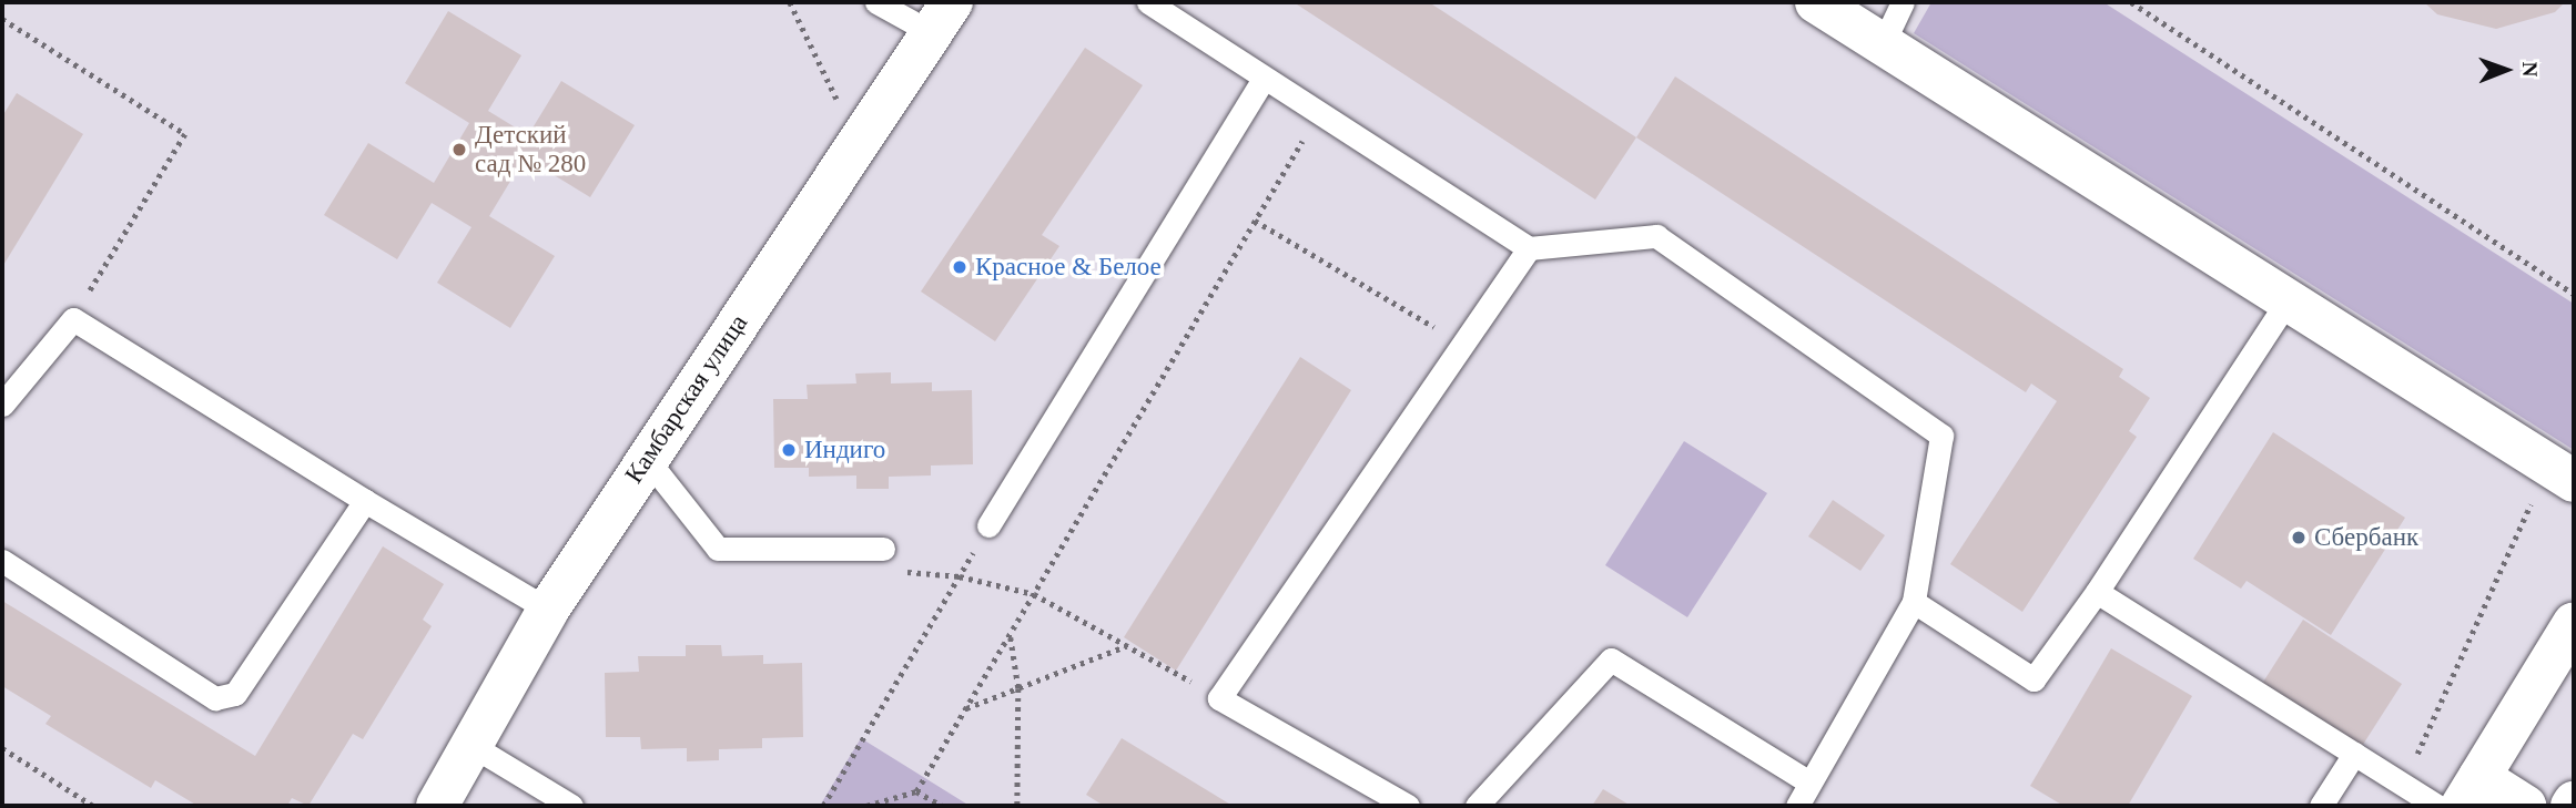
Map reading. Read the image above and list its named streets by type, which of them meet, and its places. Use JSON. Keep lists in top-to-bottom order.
{
  "streets": {
    "street": ["Камбарская улица"]
  },
  "places": [
    "Детский сад № 280",
    "Красное & Белое",
    "Индиго",
    "Сбербанк"
  ],
  "north": "right"
}
